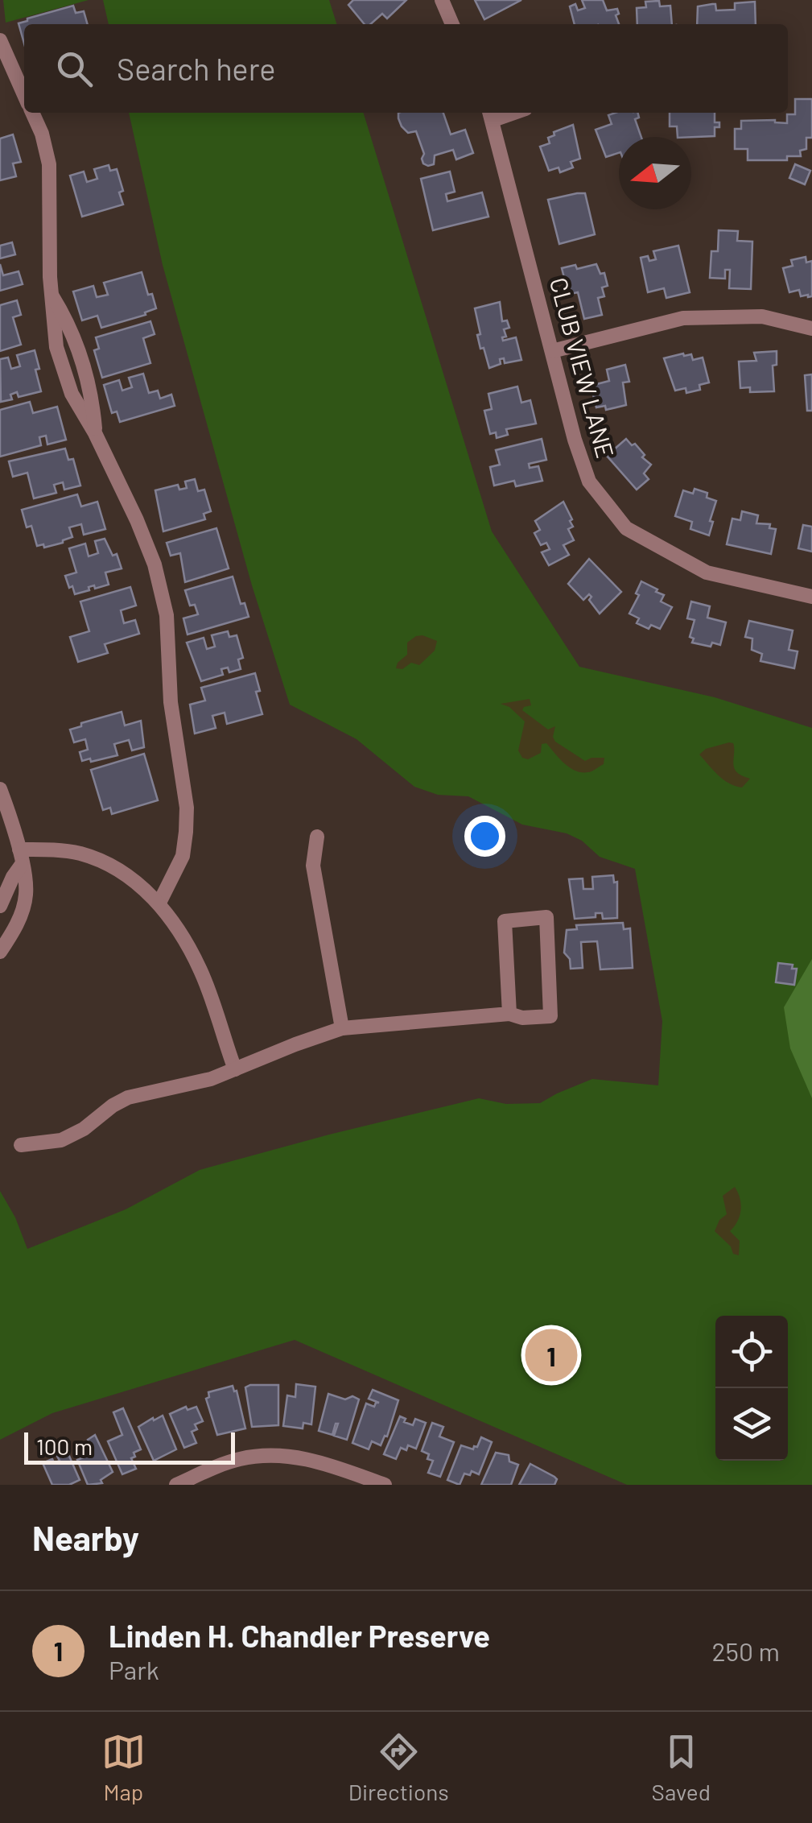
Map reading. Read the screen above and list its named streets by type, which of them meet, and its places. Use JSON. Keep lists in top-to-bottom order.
{
  "streets": {
    "street": ["CLUB VIEW LANE"]
  },
  "scale_bar": "100 m",
  "north": "left",
  "page": {
    "search": "Search here",
    "pins": "1",
    "scale": "100 m",
    "heading": "Nearby",
    "list": [
      {
        "mark": "1",
        "name": "Linden H. Chandler Preserve",
        "note": "Park",
        "value": "250 m"
      }
    ],
    "nav": ["Map", "Directions", "Saved"]
  }
}
